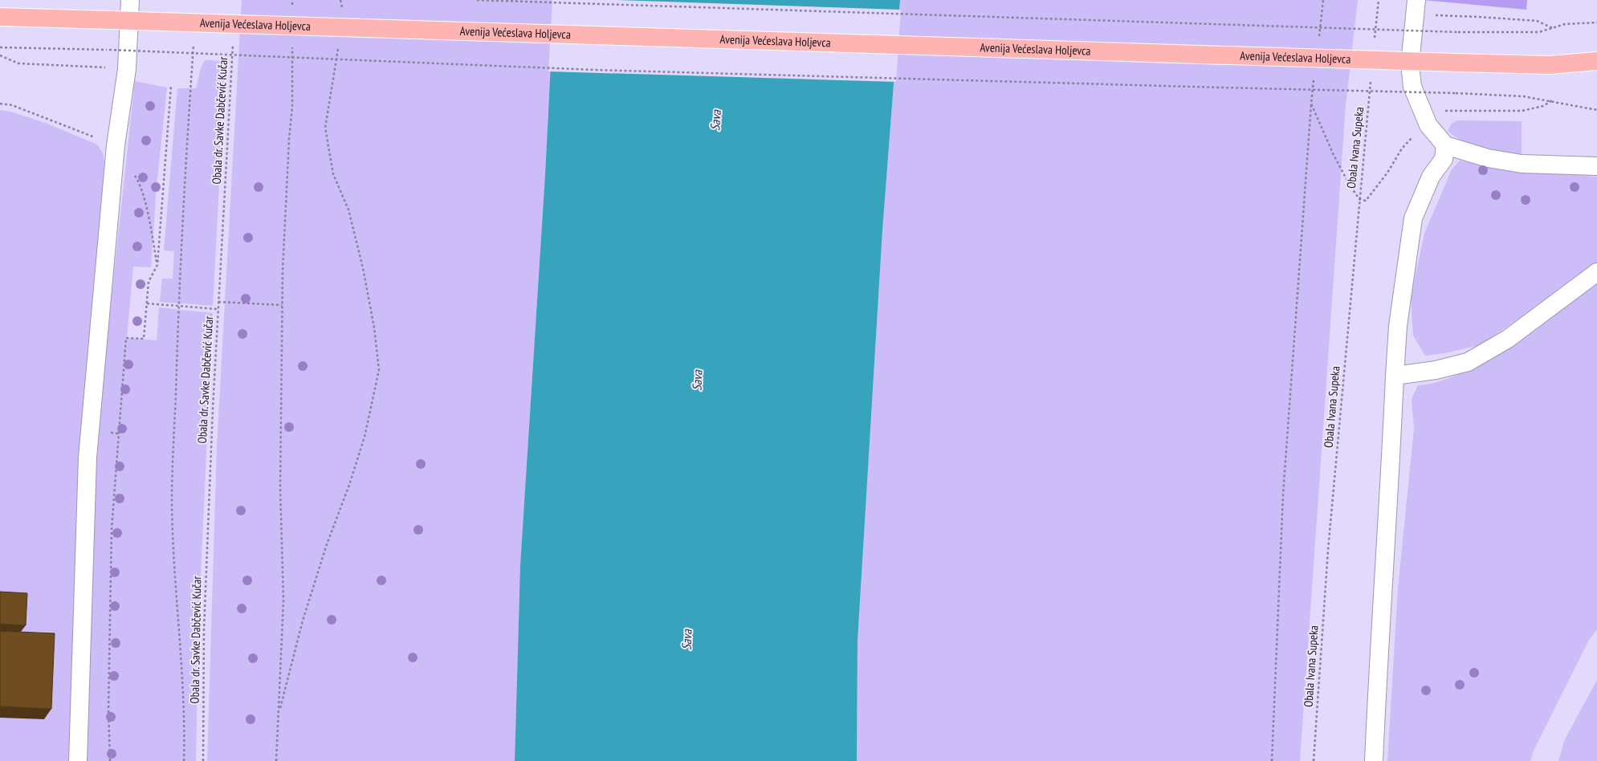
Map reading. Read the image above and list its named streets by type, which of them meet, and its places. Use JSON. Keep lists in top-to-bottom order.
{
  "streets": {
    "main road": ["Avenija Većeslava Holjevca"],
    "path": ["Obala dr. Savke Dabčević Kučar", "Obala Ivana Supeka"]
  },
  "water": ["Sava"]
}
